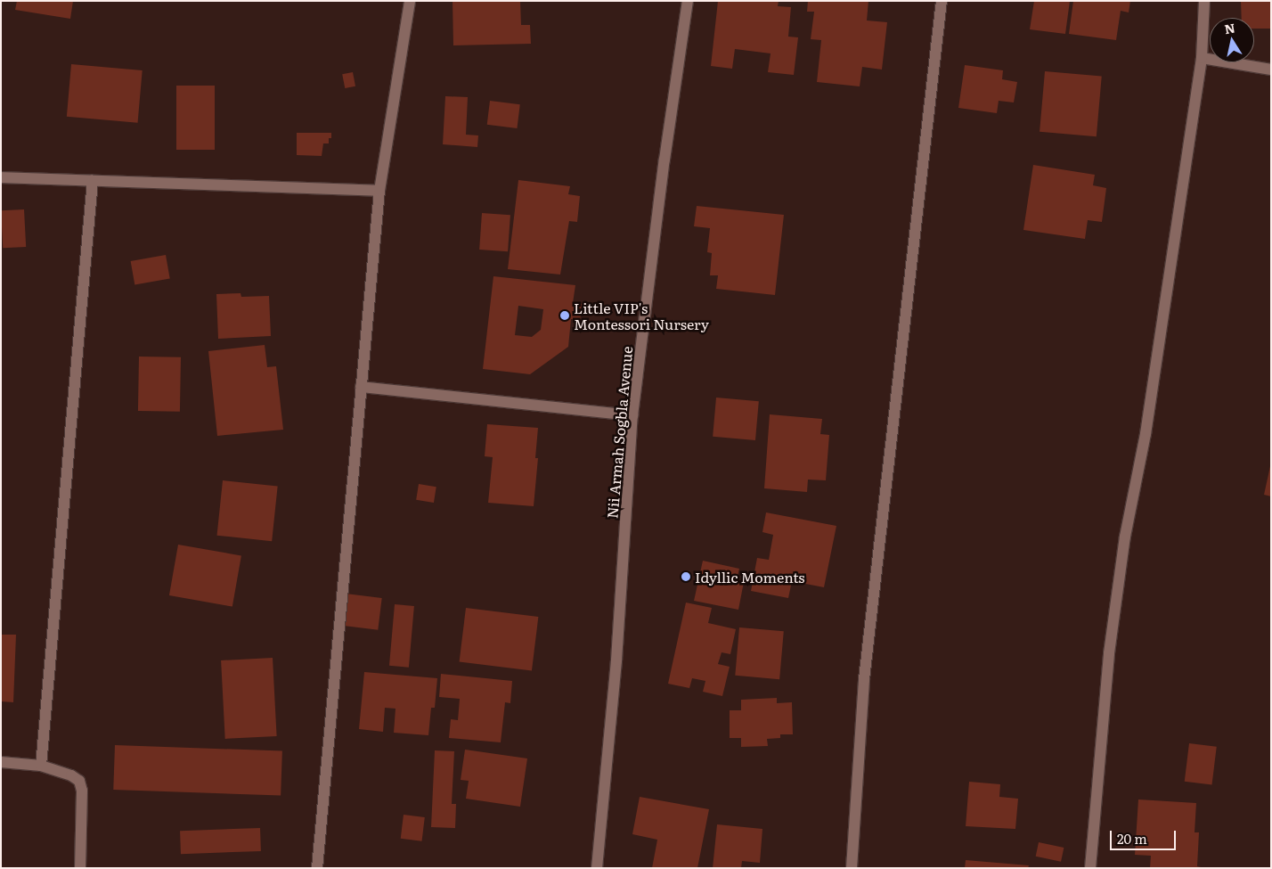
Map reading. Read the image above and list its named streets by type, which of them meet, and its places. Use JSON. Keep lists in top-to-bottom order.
{
  "streets": {
    "street": ["Nii Armah Sogbla Avenue"]
  },
  "places": ["Little VIP's Montessori Nursery", "Idyllic Moments"],
  "scale_bar": "20 m",
  "north": "top"
}
